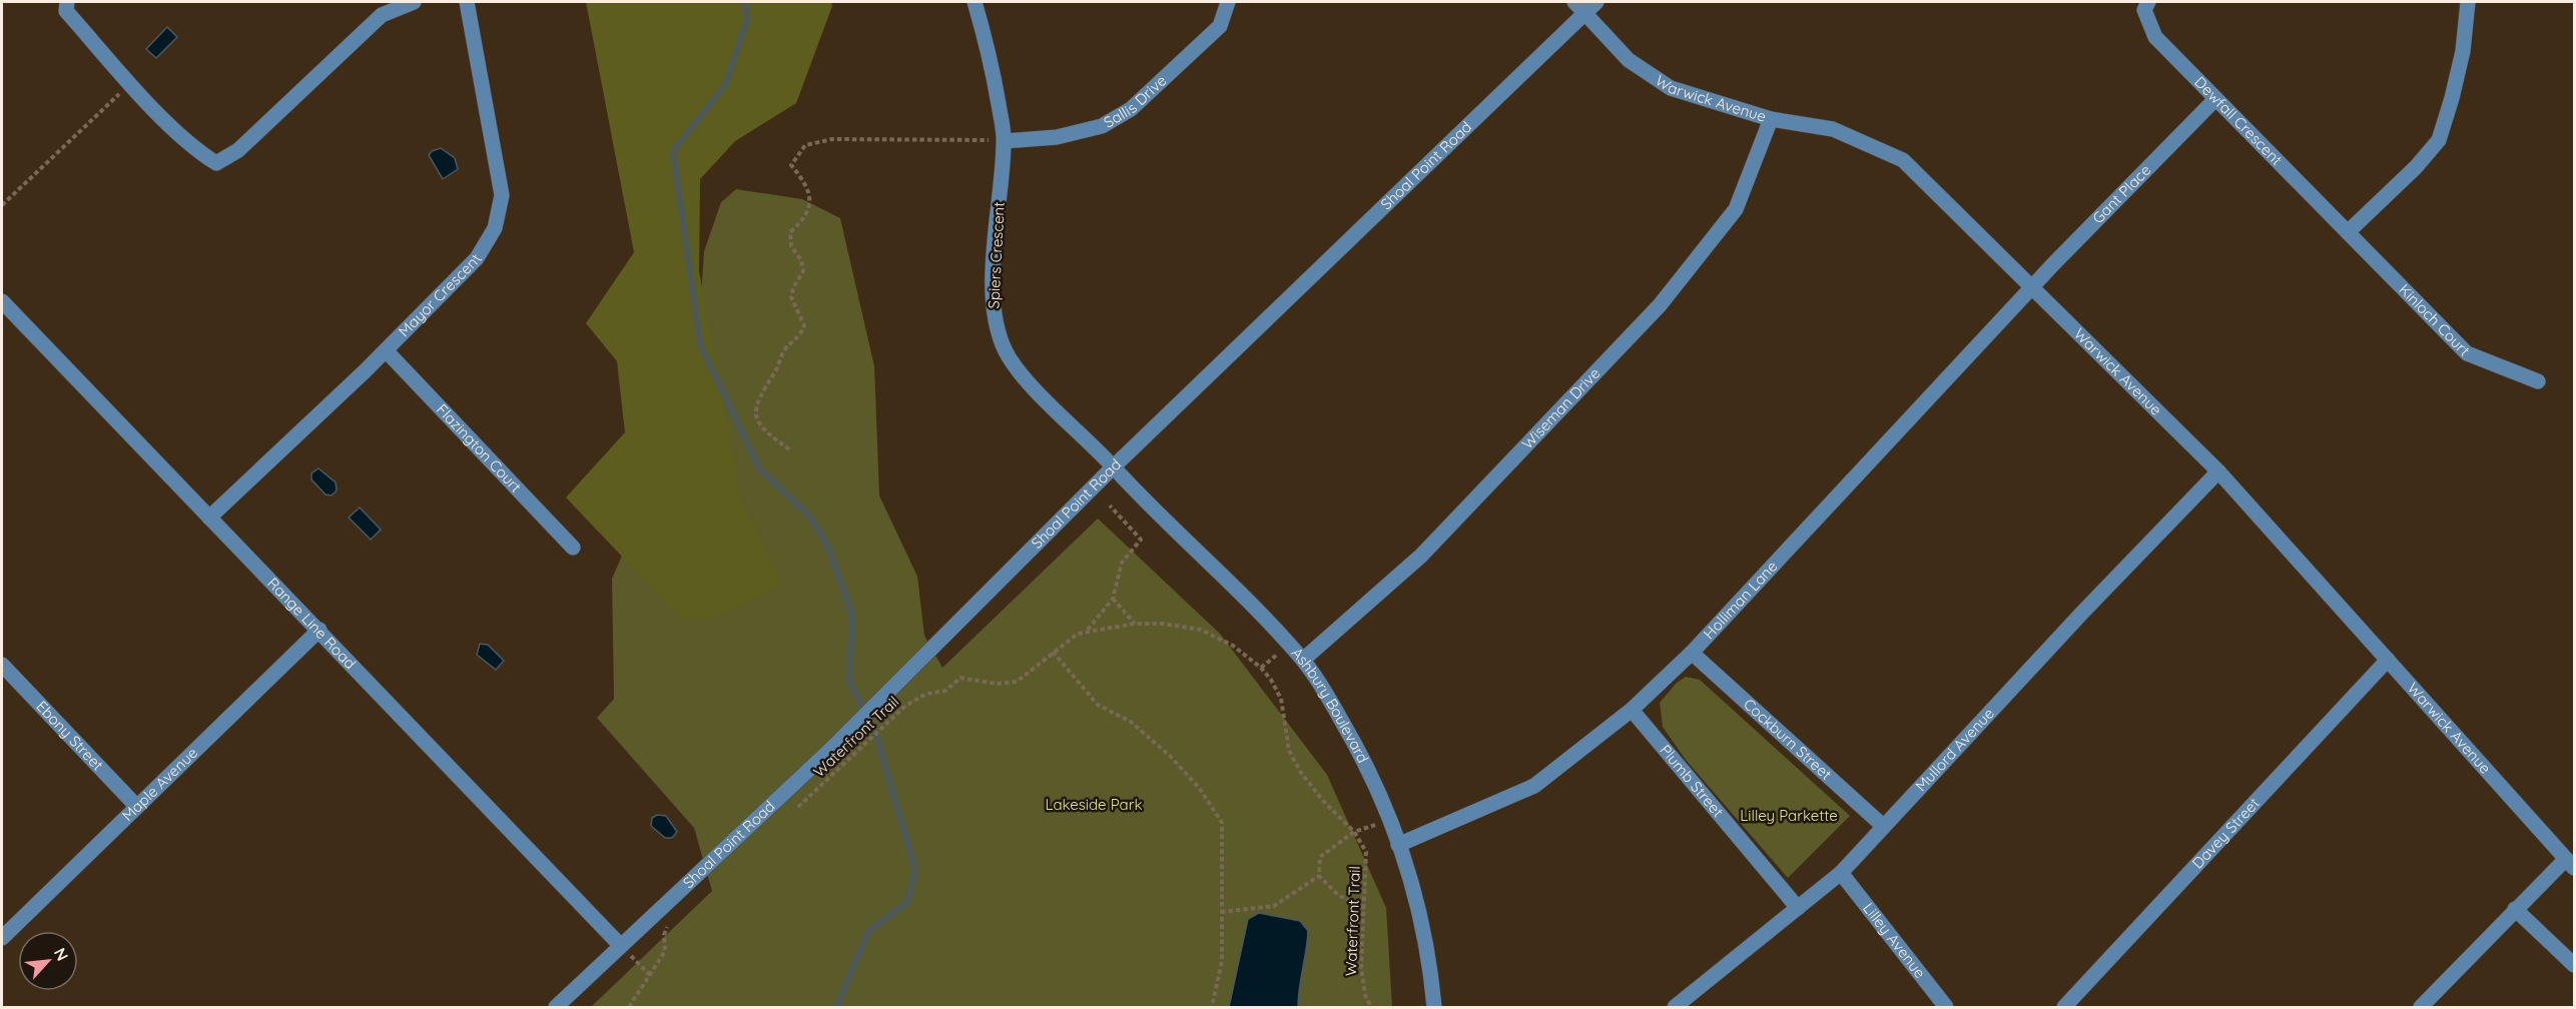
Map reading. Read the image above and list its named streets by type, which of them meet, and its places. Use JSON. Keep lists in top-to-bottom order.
{
  "streets": {
    "street": [
      "Warwick Avenue",
      "Sallis Drive",
      "Dewfall Crescent",
      "Shoal Point Road",
      "Gant Place",
      "Spiers Crescent",
      "Mayor Crescent",
      "Kinloch Court",
      "Wiseman Drive",
      "Flazington Court",
      "Holliman Lane",
      "Range Line Road",
      "Ashbury Boulevard",
      "Ebony Street",
      "Cockburn Street",
      "Mullord Avenue",
      "Plumb Street",
      "Maple Avenue",
      "Davey Street",
      "Lilley Avenue"
    ],
    "path": ["Waterfront Trail"]
  },
  "crossings": [
    ["Warwick Avenue", "Shoal Point Road"],
    ["Warwick Avenue", "Gant Place"],
    ["Warwick Avenue", "Wiseman Drive"],
    ["Warwick Avenue", "Holliman Lane"],
    ["Warwick Avenue", "Mullord Avenue"],
    ["Warwick Avenue", "Davey Street"],
    ["Sallis Drive", "Spiers Crescent"],
    ["Dewfall Crescent", "Gant Place"],
    ["Dewfall Crescent", "Kinloch Court"],
    ["Shoal Point Road", "Spiers Crescent"],
    ["Shoal Point Road", "Range Line Road"],
    ["Shoal Point Road", "Ashbury Boulevard"],
    ["Gant Place", "Holliman Lane"],
    ["Spiers Crescent", "Ashbury Boulevard"],
    ["Mayor Crescent", "Flazington Court"],
    ["Mayor Crescent", "Range Line Road"],
    ["Wiseman Drive", "Ashbury Boulevard"],
    ["Holliman Lane", "Ashbury Boulevard"],
    ["Holliman Lane", "Cockburn Street"],
    ["Holliman Lane", "Plumb Street"],
    ["Range Line Road", "Maple Avenue"],
    ["Ebony Street", "Maple Avenue"],
    ["Cockburn Street", "Mullord Avenue"],
    ["Mullord Avenue", "Plumb Street"],
    ["Mullord Avenue", "Lilley Avenue"]
  ],
  "parks": ["Lakeside Park", "Lilley Parkette"],
  "north": "top right"
}
